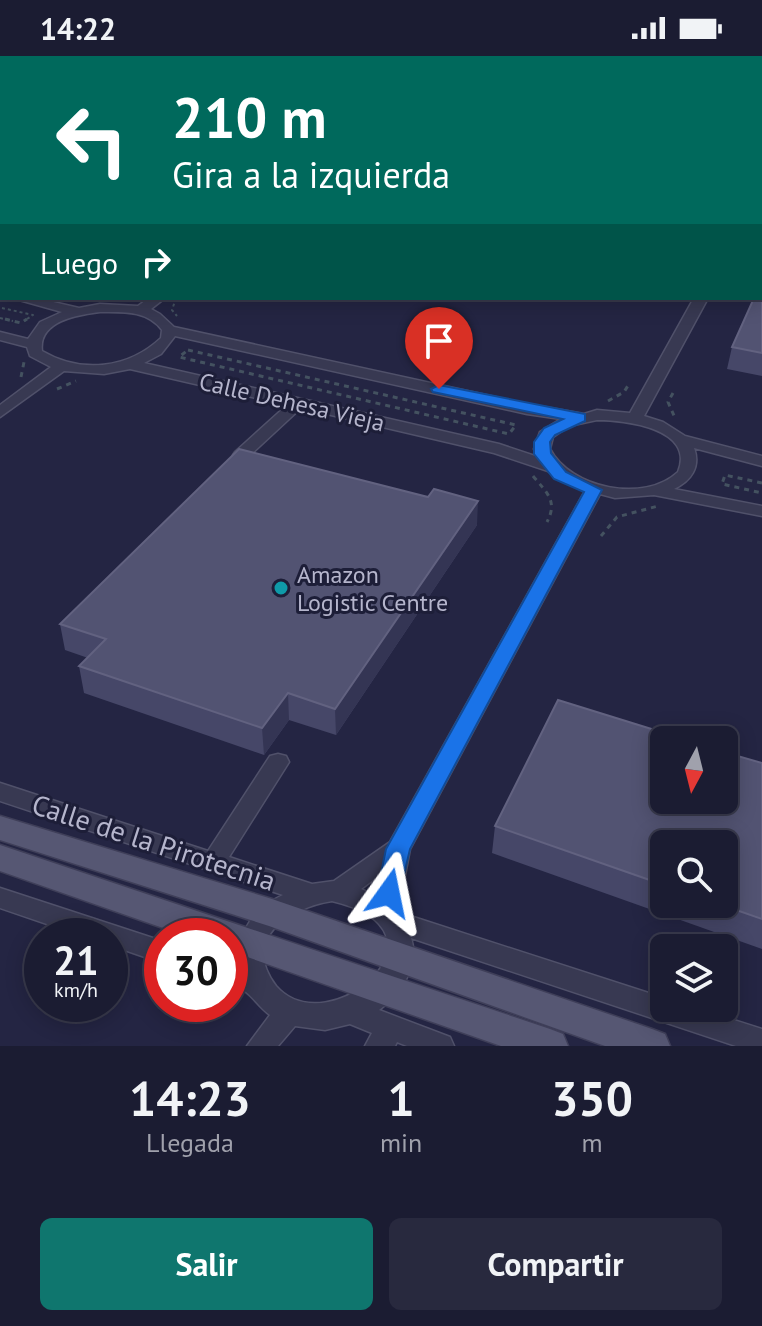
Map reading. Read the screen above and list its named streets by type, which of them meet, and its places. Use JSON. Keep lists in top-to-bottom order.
{
  "streets": {
    "main road": ["Calle de la Pirotecnia"],
    "street": ["Calle Dehesa Vieja"]
  },
  "places": ["Amazon Logistic Centre"],
  "north": "bottom",
  "page": {
    "status": "14:22",
    "turn": ["210 m", "Gira a la izquierda"],
    "then": "Luego",
    "speed": "21 km/h",
    "limit": "30",
    "eta": [
      "14:23",
      "Llegada",
      "1",
      "min",
      "350",
      "m"
    ],
    "buttons": ["Salir", "Compartir"]
  }
}
